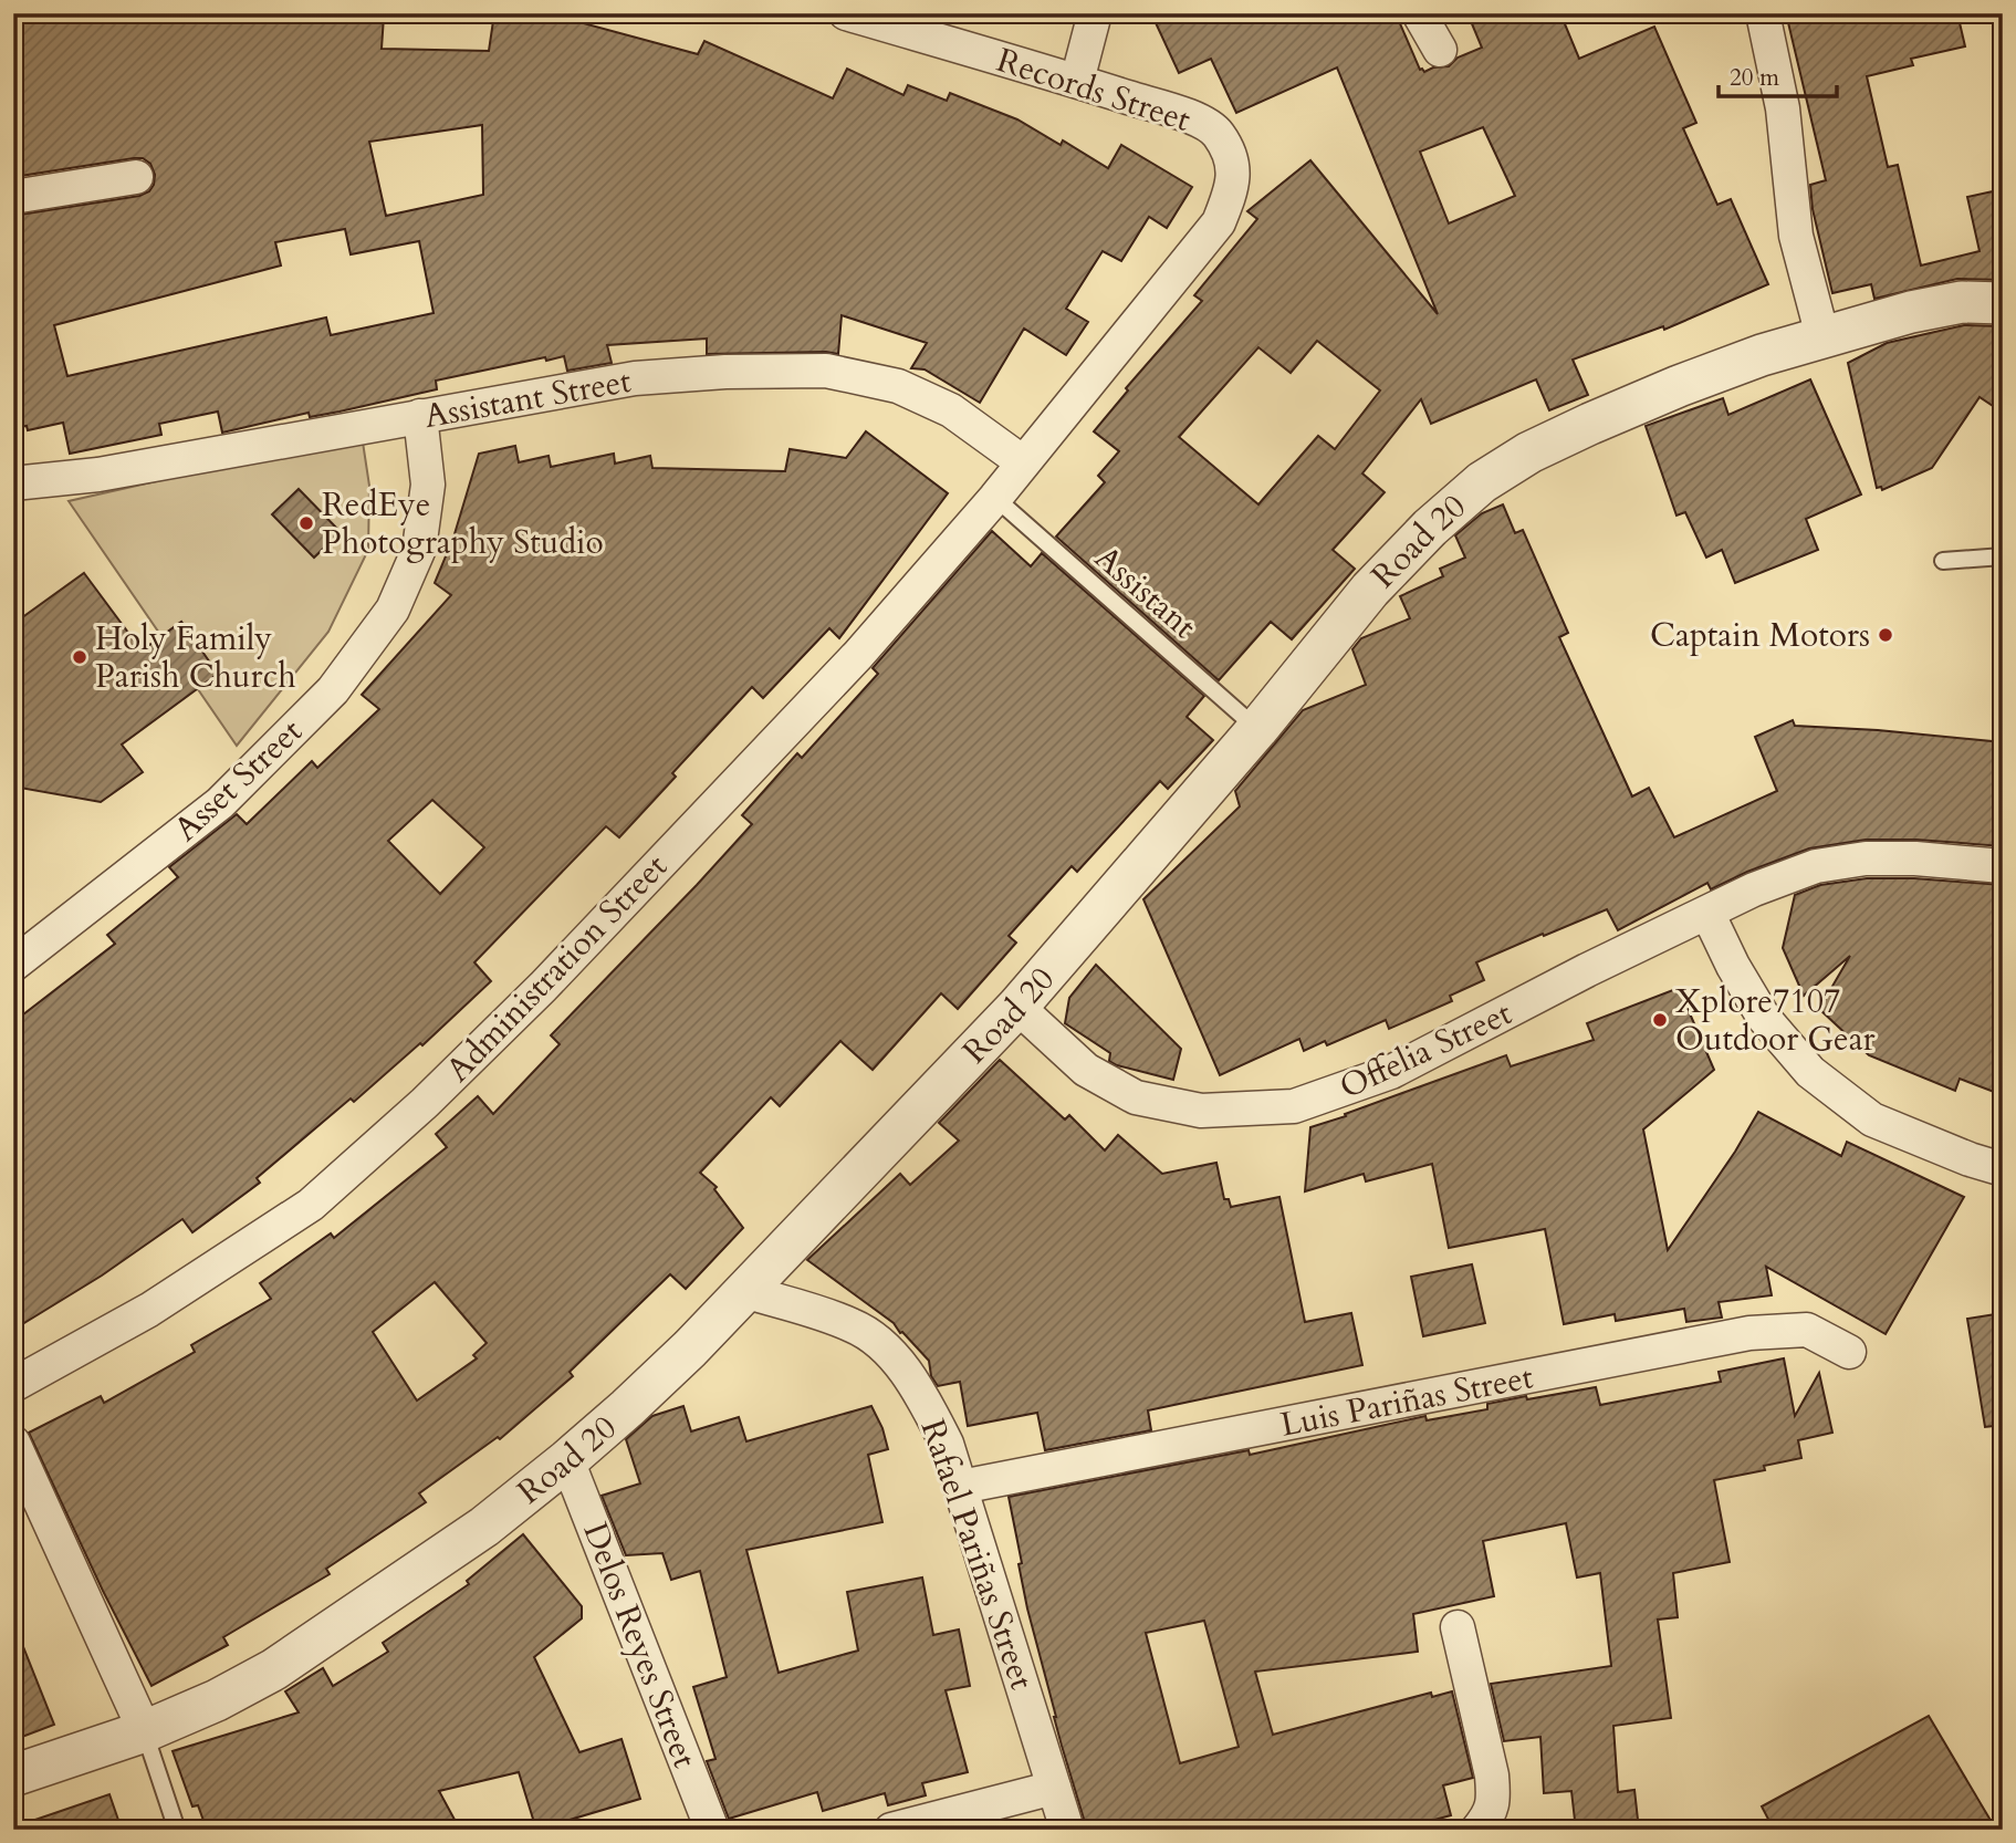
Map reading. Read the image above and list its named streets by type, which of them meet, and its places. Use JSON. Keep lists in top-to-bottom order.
{
  "streets": {
    "street": [
      "Records Street",
      "Assistant Street",
      "Road 20",
      "Asset Street",
      "Administration Street",
      "Offelia Street",
      "Luis Pariñas Street",
      "Rafael Pariñas Street",
      "Delos Reyes Street"
    ],
    "lane": ["Assistant"]
  },
  "crossings": [
    ["Records Street", "Assistant Street"],
    ["Records Street", "Administration Street"],
    ["Assistant Street", "Asset Street"],
    ["Assistant Street", "Administration Street"],
    ["Road 20", "Assistant"],
    ["Road 20", "Offelia Street"],
    ["Road 20", "Rafael Pariñas Street"],
    ["Road 20", "Delos Reyes Street"],
    ["Assistant", "Administration Street"],
    ["Luis Pariñas Street", "Rafael Pariñas Street"]
  ],
  "places": [
    "RedEye Photography Studio",
    "Captain Motors",
    "Holy Family Parish Church",
    "Xplore7107 Outdoor Gear"
  ],
  "scale_bar": "20 m"
}
